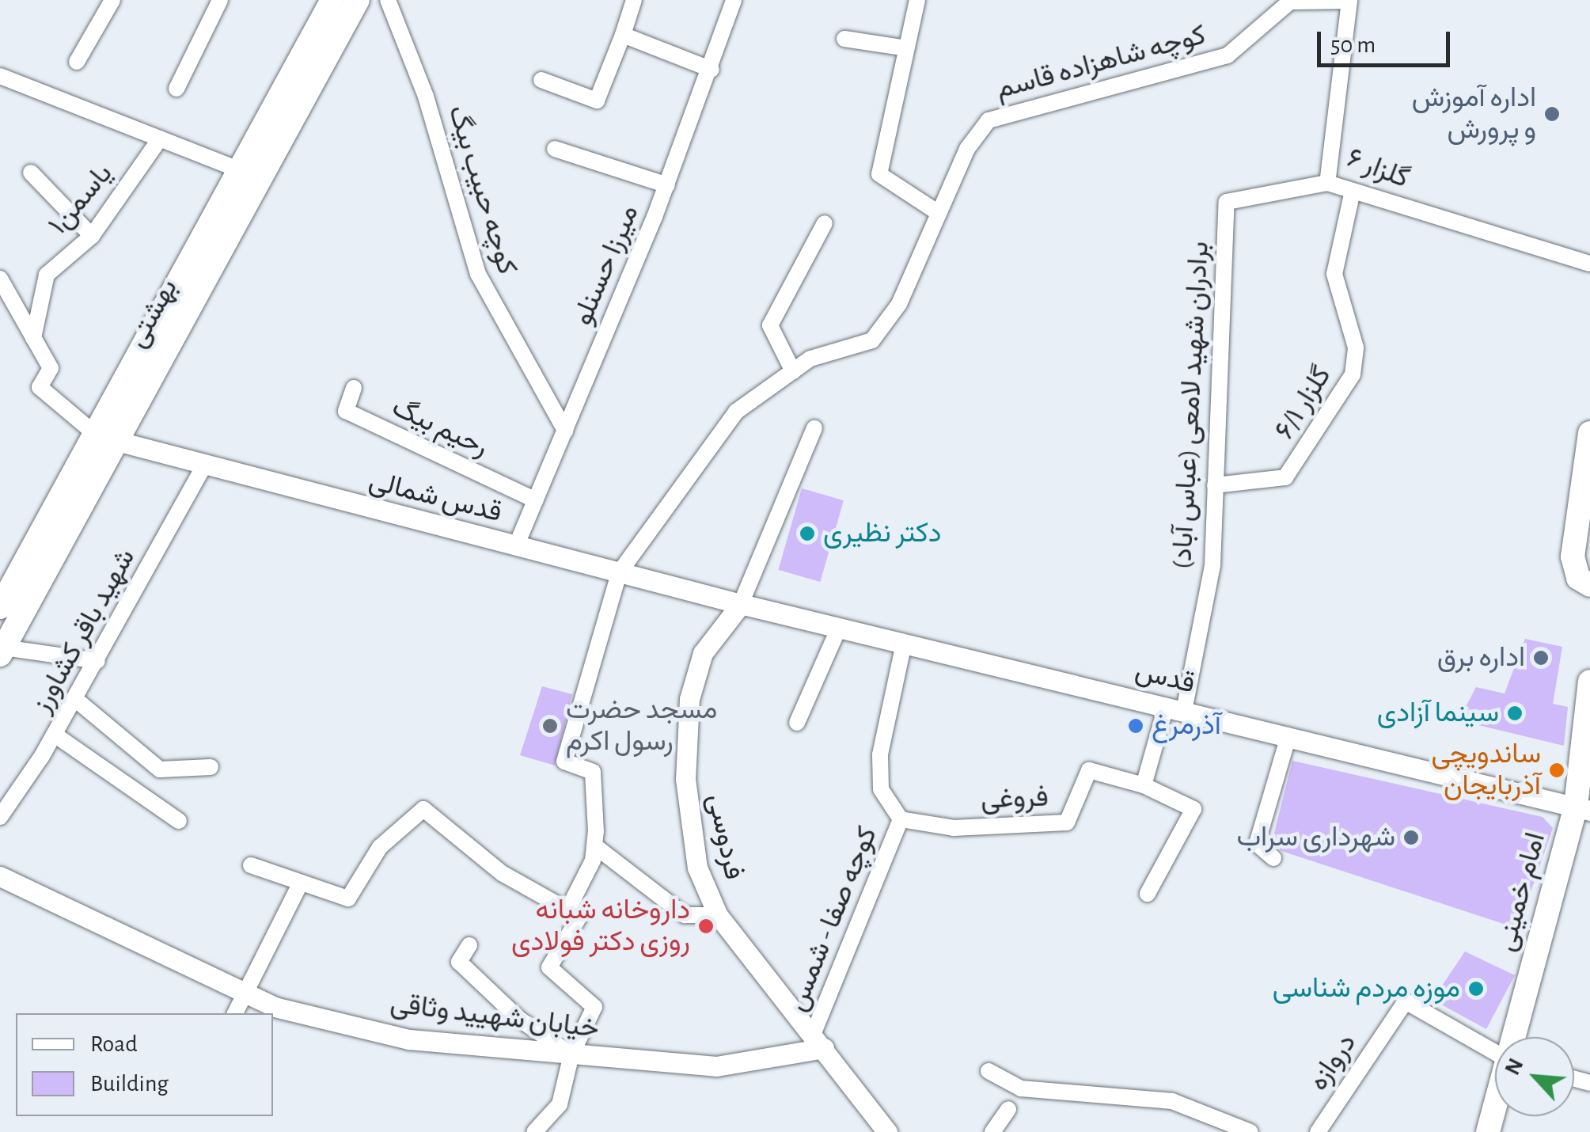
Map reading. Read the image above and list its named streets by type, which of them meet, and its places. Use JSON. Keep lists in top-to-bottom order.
{
  "streets": {
    "main road": ["بهشتی", "امام خمینی"],
    "street": [
      "کوچه شاهزاده قاسم",
      "گلزار ۶",
      "کوچه حبیب بیگ",
      "یاسمن۱",
      "میرزا حسنلو",
      "گلزار ۶/۱",
      "برادران شهید لامعی (عباس آباد)",
      "رحیم بیگ",
      "قدس شمالی",
      "شهید باقر کشاورز",
      "قدس",
      "فروغی",
      "فردوسی",
      "کوچه صفا - شمس",
      "خیابان شهیید وثاقی",
      "دروازه"
    ]
  },
  "crossings": [
    ["کوچه شاهزاده قاسم", "گلزار ۶"],
    ["کوچه شاهزاده قاسم", "قدس شمالی"],
    ["گلزار ۶", "گلزار ۶/۱"],
    ["گلزار ۶", "برادران شهید لامعی (عباس آباد)"],
    ["کوچه حبیب بیگ", "میرزا حسنلو"],
    ["میرزا حسنلو", "رحیم بیگ"],
    ["میرزا حسنلو", "قدس شمالی"],
    ["بهشتی", "قدس شمالی"],
    ["گلزار ۶/۱", "برادران شهید لامعی (عباس آباد)"],
    ["برادران شهید لامعی (عباس آباد)", "قدس"],
    ["قدس شمالی", "شهید باقر کشاورز"],
    ["قدس شمالی", "قدس"],
    ["قدس شمالی", "فردوسی"],
    ["قدس", "فردوسی"],
    ["قدس", "امام خمینی"],
    ["قدس", "کوچه صفا - شمس"],
    ["فروغی", "کوچه صفا - شمس"],
    ["فردوسی", "کوچه صفا - شمس"],
    ["فردوسی", "خیابان شهیید وثاقی"],
    ["کوچه صفا - شمس", "خیابان شهیید وثاقی"]
  ],
  "places": [
    "اداره آموزش و پرورش",
    "دکتر نظیری",
    "اداره برق",
    "سینما آزادی",
    "مسجد حضرت رسول اکرم",
    "آذرمرغ",
    "ساندویچی آذربایجان",
    "شهرداری سراب",
    "داروخانه شبانه روزی دکتر فولادی",
    "موزه مردم شناسی"
  ],
  "legend": ["Road", "Building"],
  "scale_bar": "50 m",
  "north": "top left"
}
